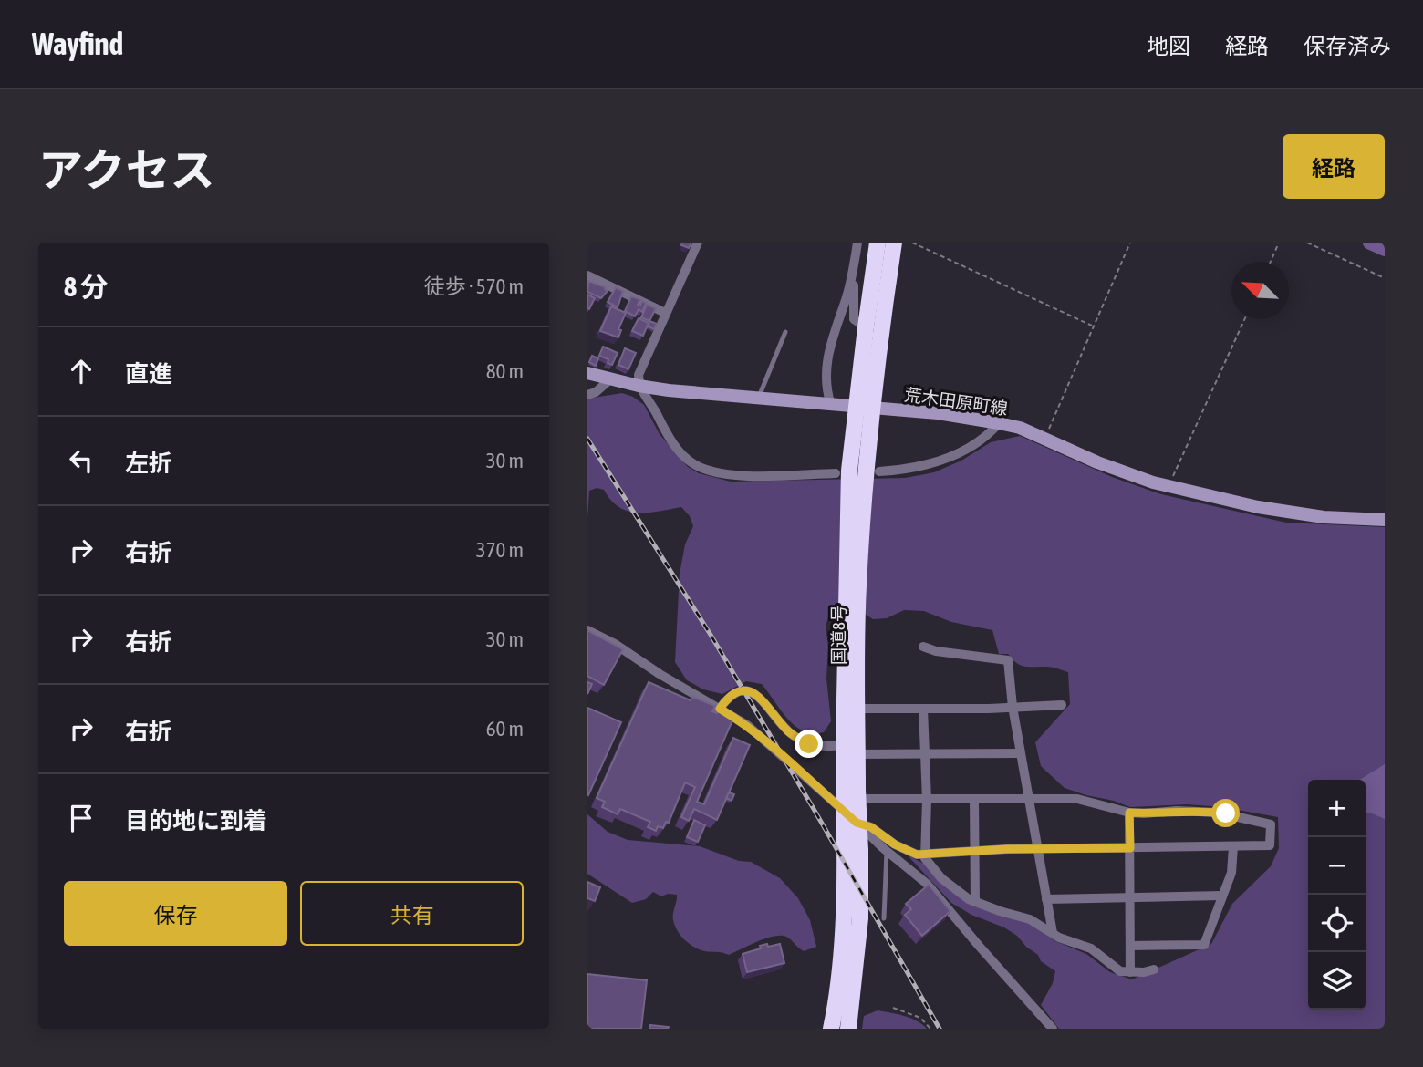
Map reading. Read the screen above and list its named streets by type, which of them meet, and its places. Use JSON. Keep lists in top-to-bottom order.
{
  "streets": {
    "highway": ["国道8号"],
    "main road": ["荒木田原町線"]
  },
  "crossings": [
    ["荒木田原町線", "国道8号"]
  ],
  "north": "top left",
  "page": {
    "header": "Wayfind",
    "nav": ["地図", "経路", "保存済み"],
    "title": "アクセス",
    "buttons": [
      "経路",
      ["保存", "共有"]
    ],
    "heading": ["8 分", "徒歩 · 570 m"],
    "list": [
      ["直進", "80 m"],
      ["左折", "30 m"],
      ["右折", "370 m"],
      ["右折", "30 m"],
      ["右折", "60 m"],
      "目的地に到着"
    ],
    "map_buttons": ["+", "−"]
  }
}
